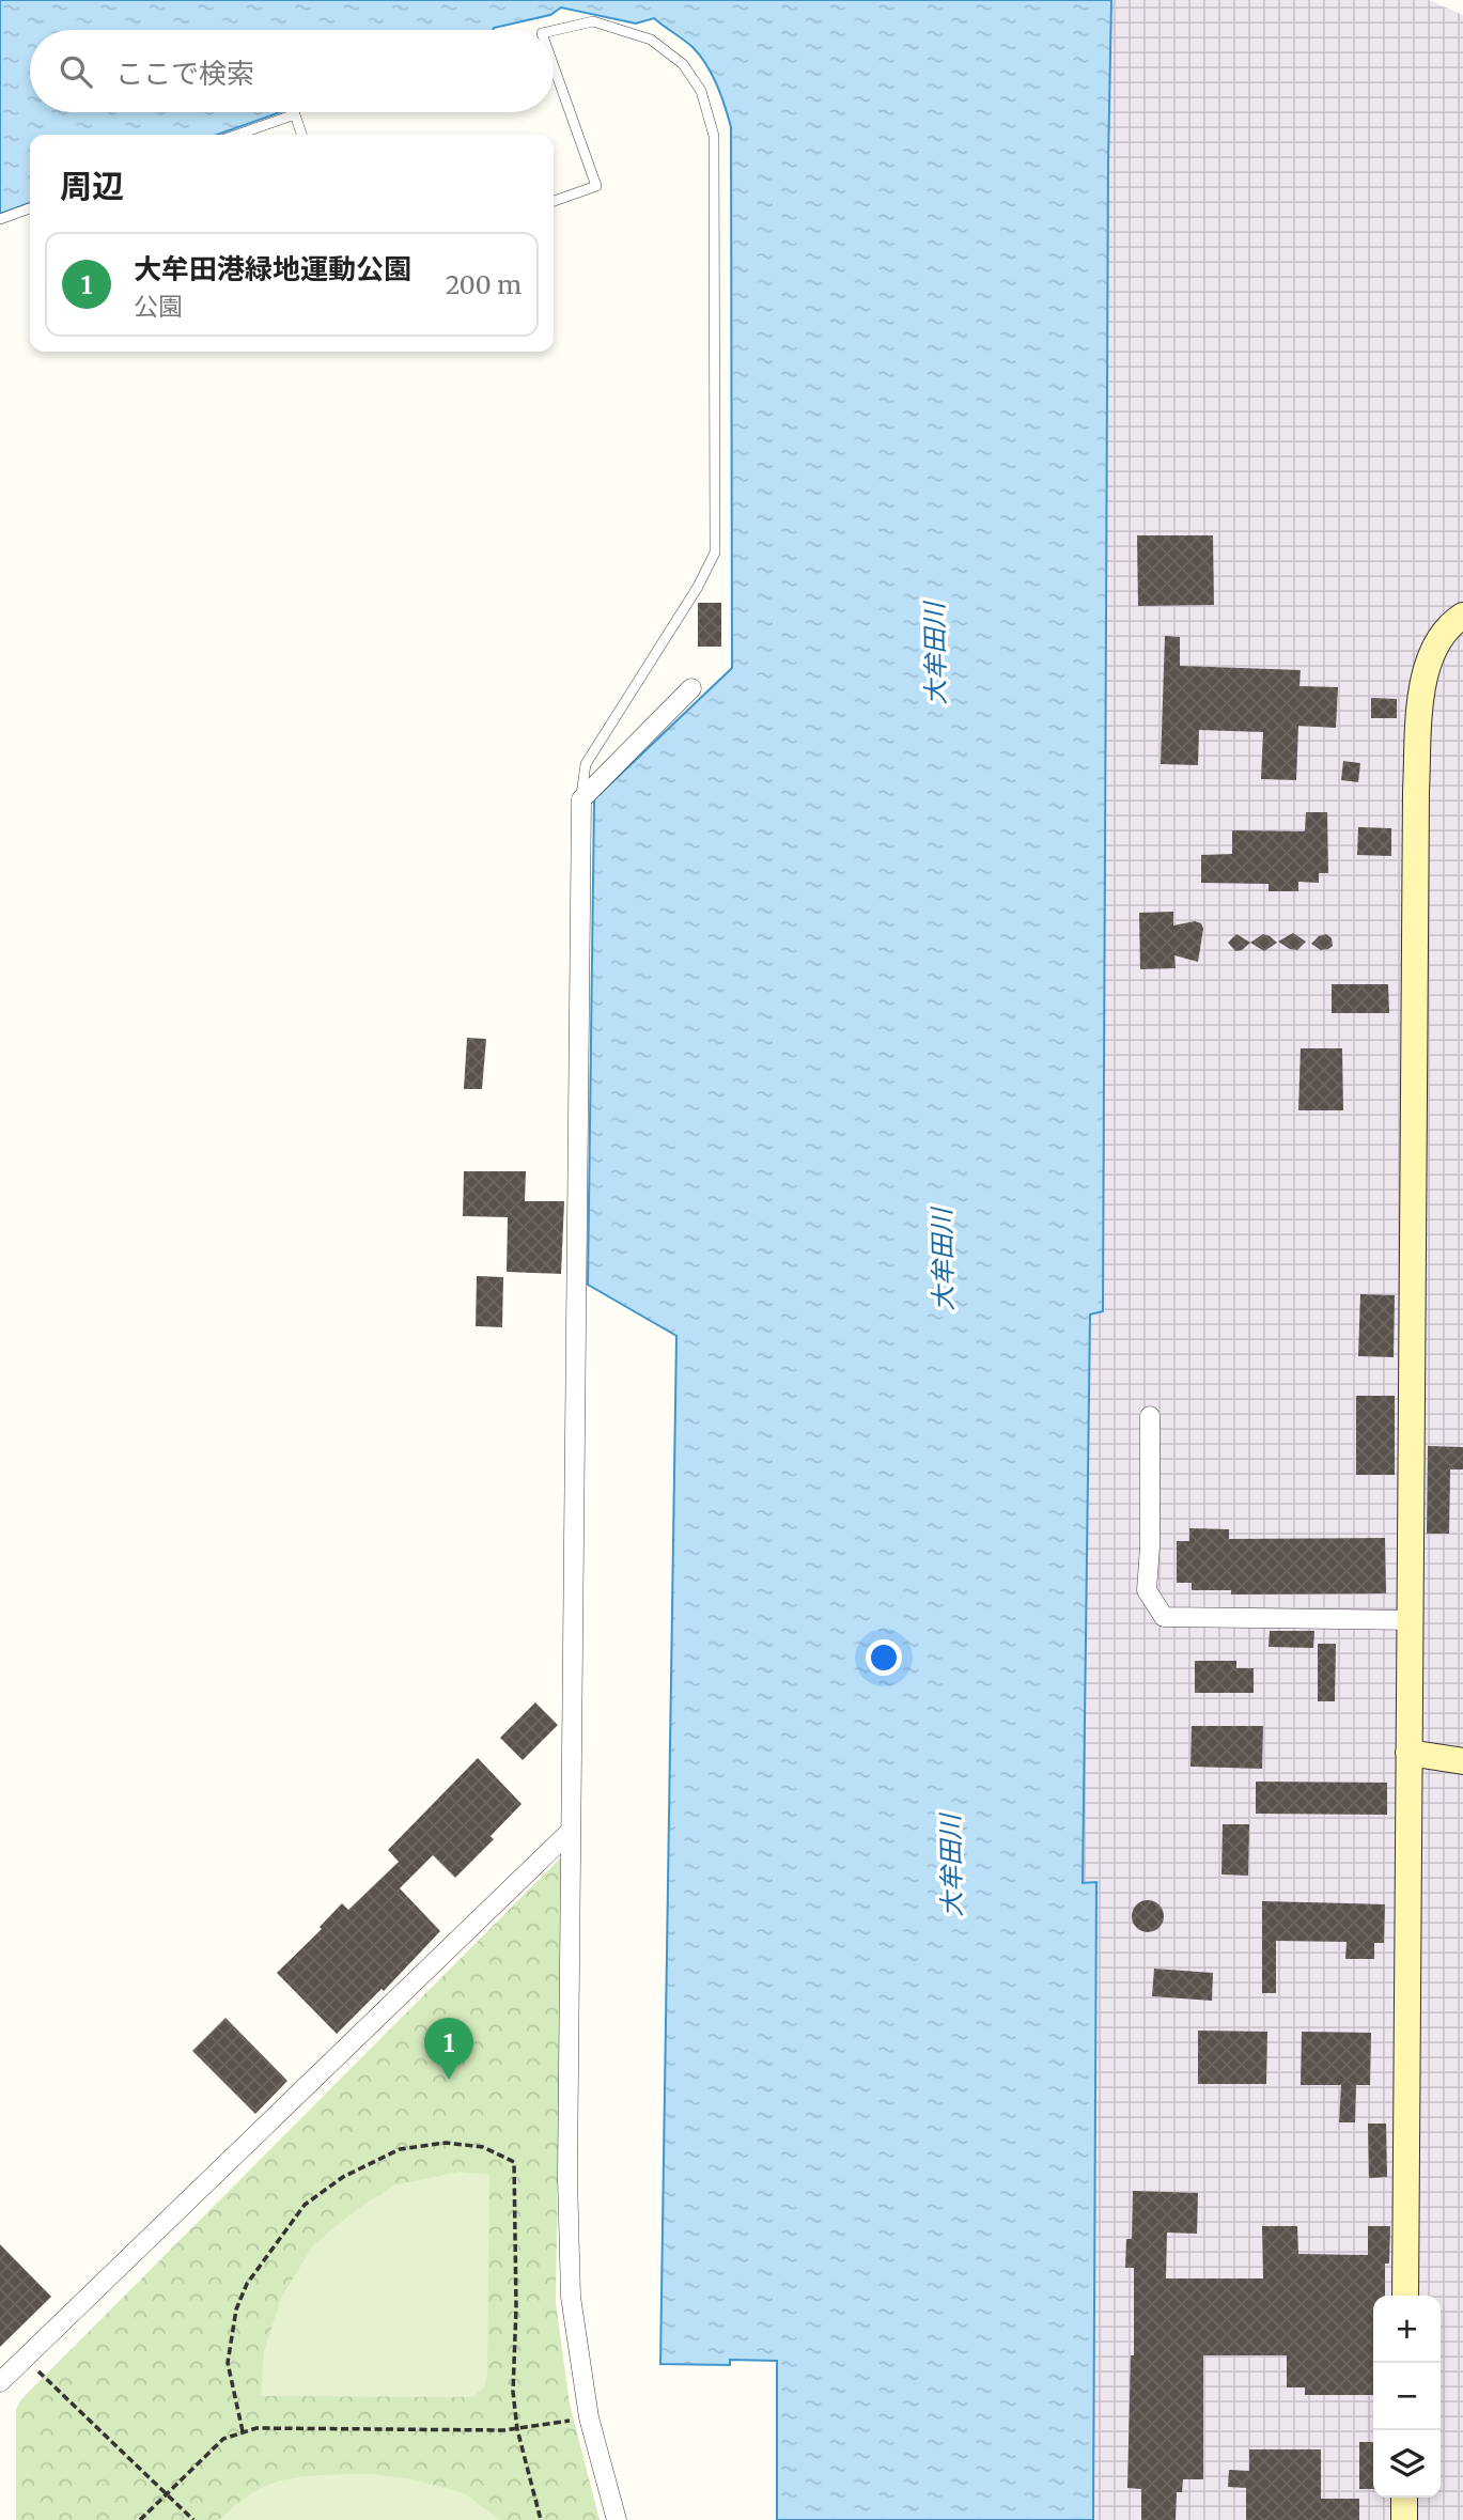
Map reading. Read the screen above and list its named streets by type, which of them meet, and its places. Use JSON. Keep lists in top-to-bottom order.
{
  "water": ["大牟田川"],
  "page": {
    "search": "ここで検索",
    "heading": "周辺",
    "list": [
      {
        "mark": "1",
        "name": "大牟田港緑地運動公園",
        "note": "公園",
        "value": "200 m"
      }
    ],
    "pins": "1",
    "map_buttons": ["+", "−"]
  }
}
